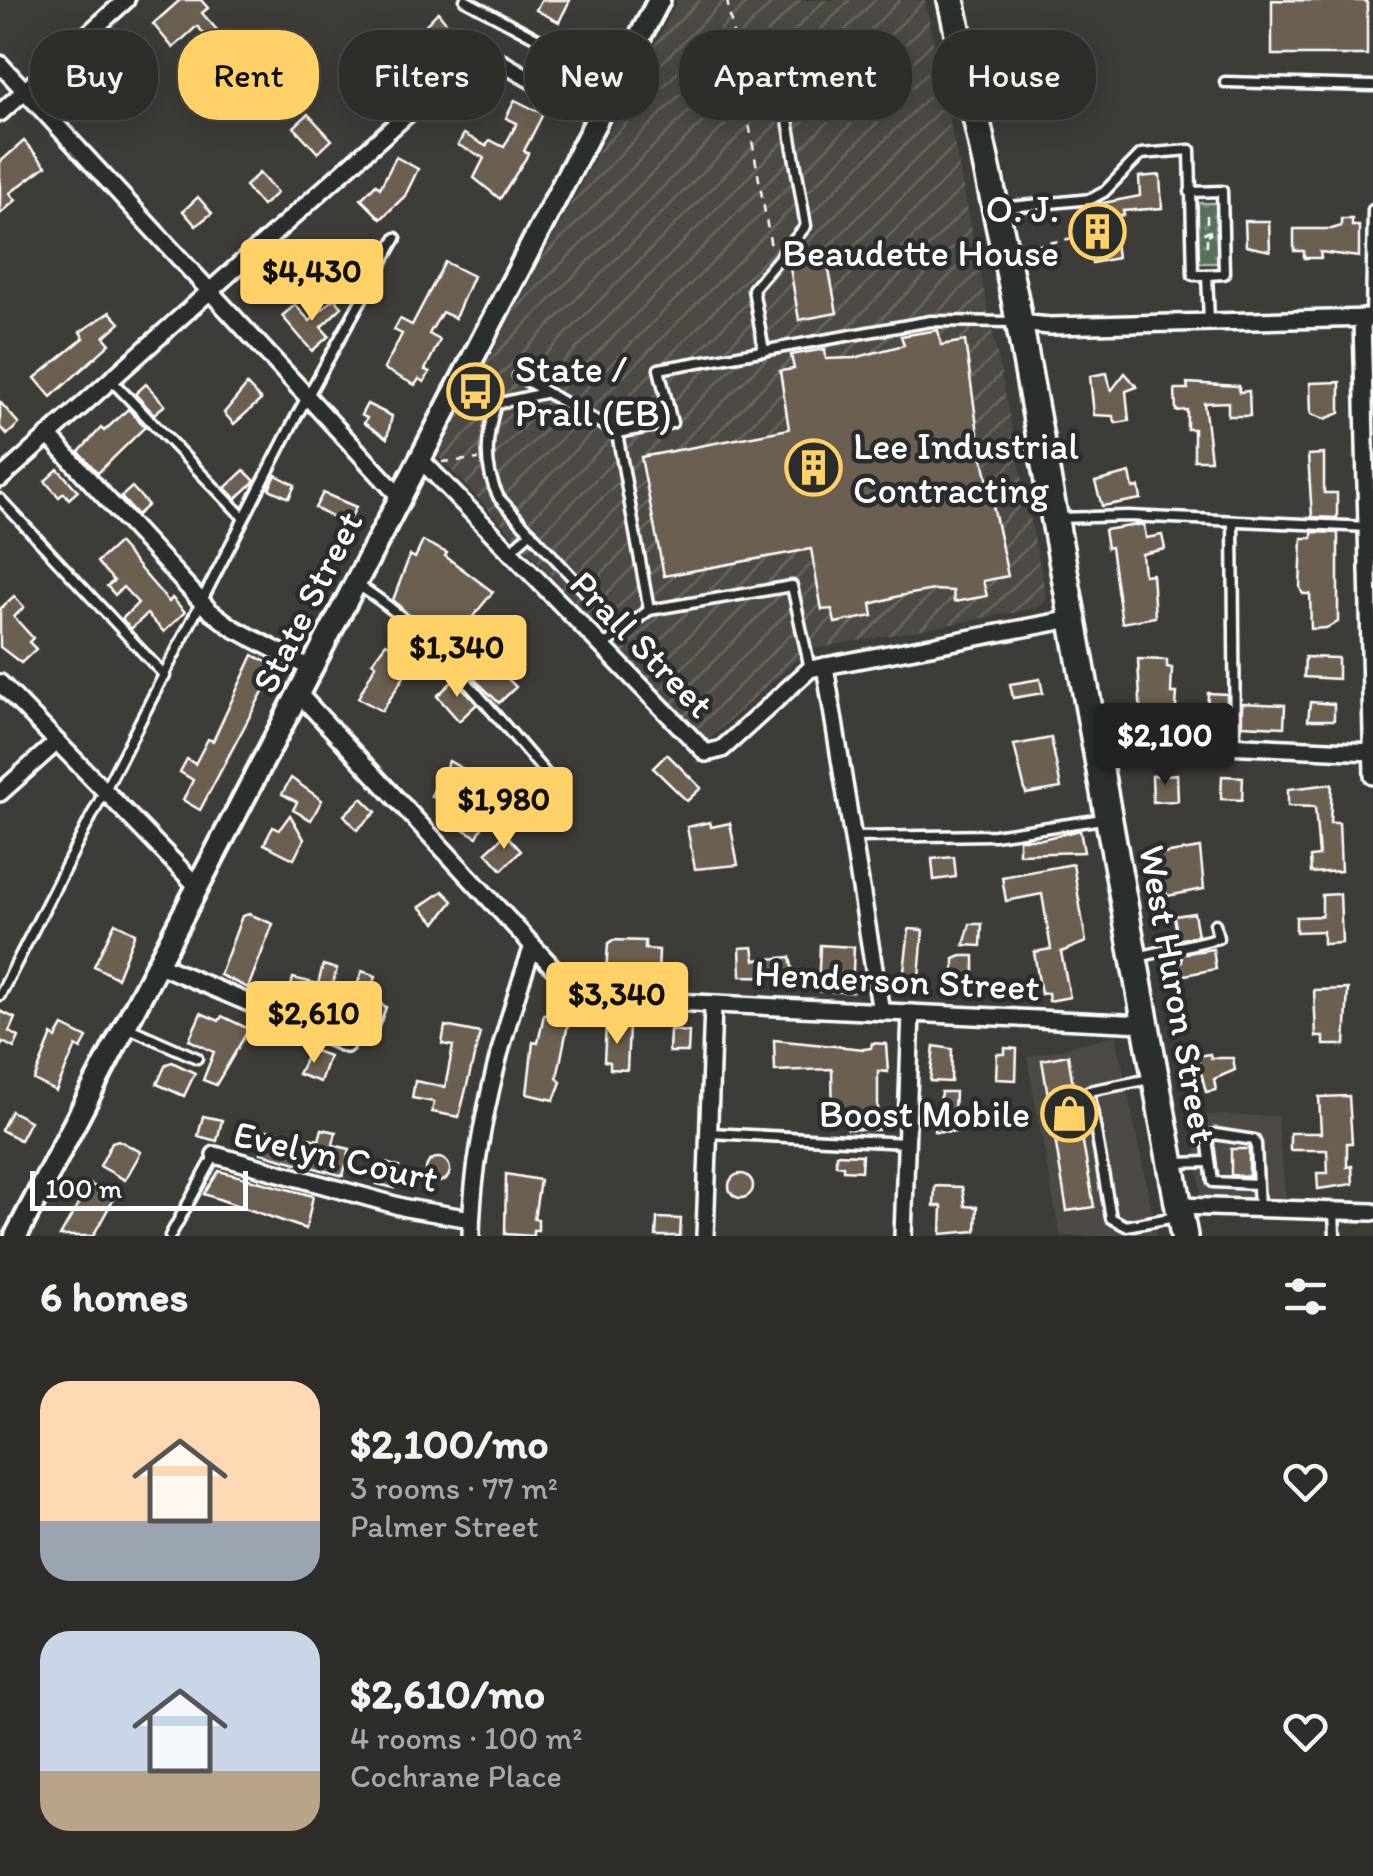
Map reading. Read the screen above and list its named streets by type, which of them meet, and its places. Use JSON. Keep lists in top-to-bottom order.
{
  "streets": {
    "highway": ["West Huron Street"],
    "main road": ["State Street"],
    "street": ["Prall Street", "Henderson Street", "Evelyn Court"]
  },
  "crossings": [
    ["State Street", "Prall Street"],
    ["State Street", "Henderson Street"],
    ["Henderson Street", "West Huron Street"]
  ],
  "places": {
    "building": ["O. J. Beaudette House", "Lee Industrial Contracting"],
    "bus stop": ["State / Prall (EB)"],
    "shop": ["Boost Mobile"]
  },
  "scale_bar": "100 m",
  "page": {
    "chip": [
      "Buy",
      "Rent",
      "Filters",
      "New",
      "Apartment",
      "House"
    ],
    "price": [
      "$4,430",
      "$1,340",
      "$2,100",
      "$1,980",
      "$3,340",
      "$2,610"
    ],
    "scale": "100 m",
    "heading": "6 homes",
    "list": [
      {
        "name": "$2,100/mo",
        "note": "3 rooms · 77 m² · Palmer Street"
      },
      {
        "name": "$2,610/mo",
        "note": "4 rooms · 100 m² · Cochrane Place"
      }
    ]
  }
}
